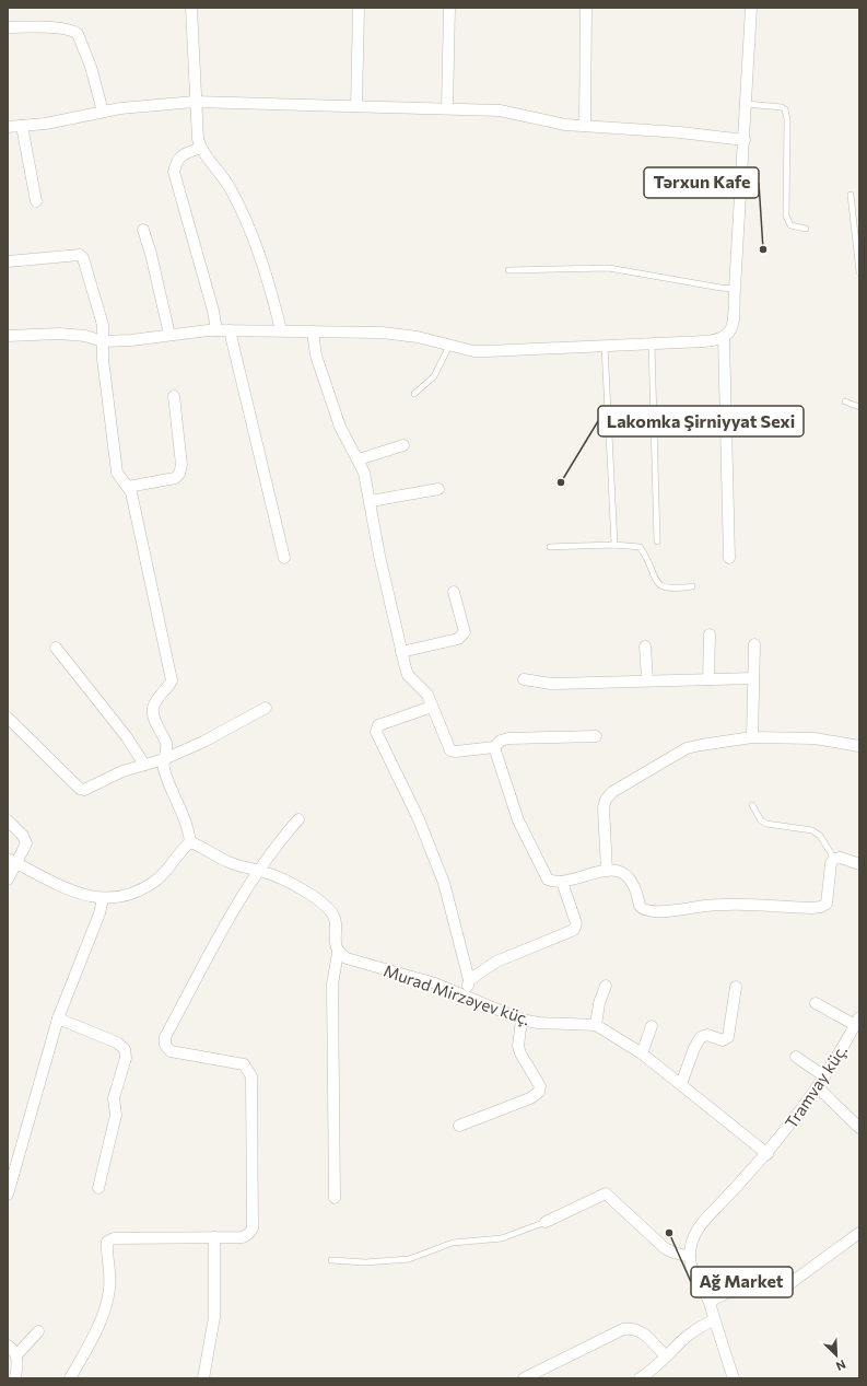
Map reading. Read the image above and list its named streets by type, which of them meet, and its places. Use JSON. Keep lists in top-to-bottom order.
{
  "streets": {
    "street": ["Murad Mirzəyev küç.", "Tramvay küç."]
  },
  "crossings": [
    ["Murad Mirzəyev küç.", "Tramvay küç."]
  ],
  "places": ["Tərxun Kafe", "Lakomka Şirniyyat Sexi", "Ağ Market"],
  "north": "bottom right"
}
